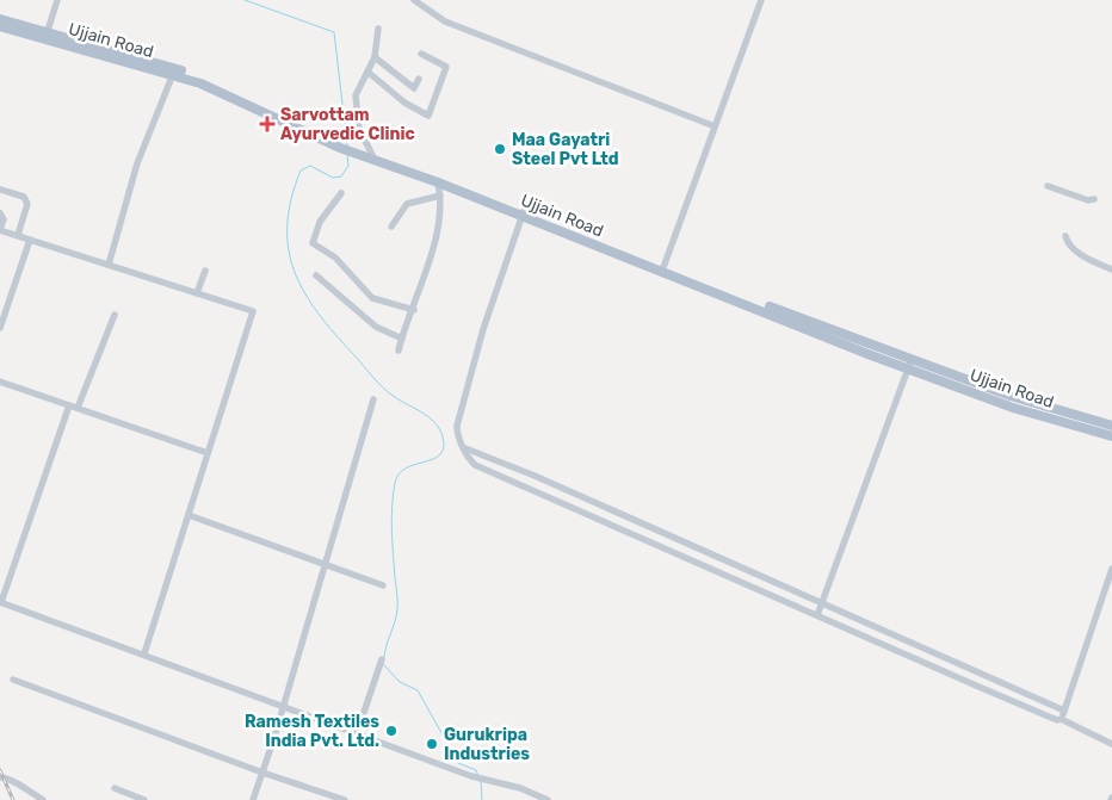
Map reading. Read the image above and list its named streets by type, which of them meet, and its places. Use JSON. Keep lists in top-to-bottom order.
{
  "streets": {
    "main road": ["Ujjain Road"]
  },
  "places": {
    "health": ["Sarvottam Ayurvedic Clinic"],
    "other": ["Maa Gayatri Steel Pvt Ltd", "Ramesh Textiles India Pvt. Ltd.", "Gurukripa Industries"]
  }
}
